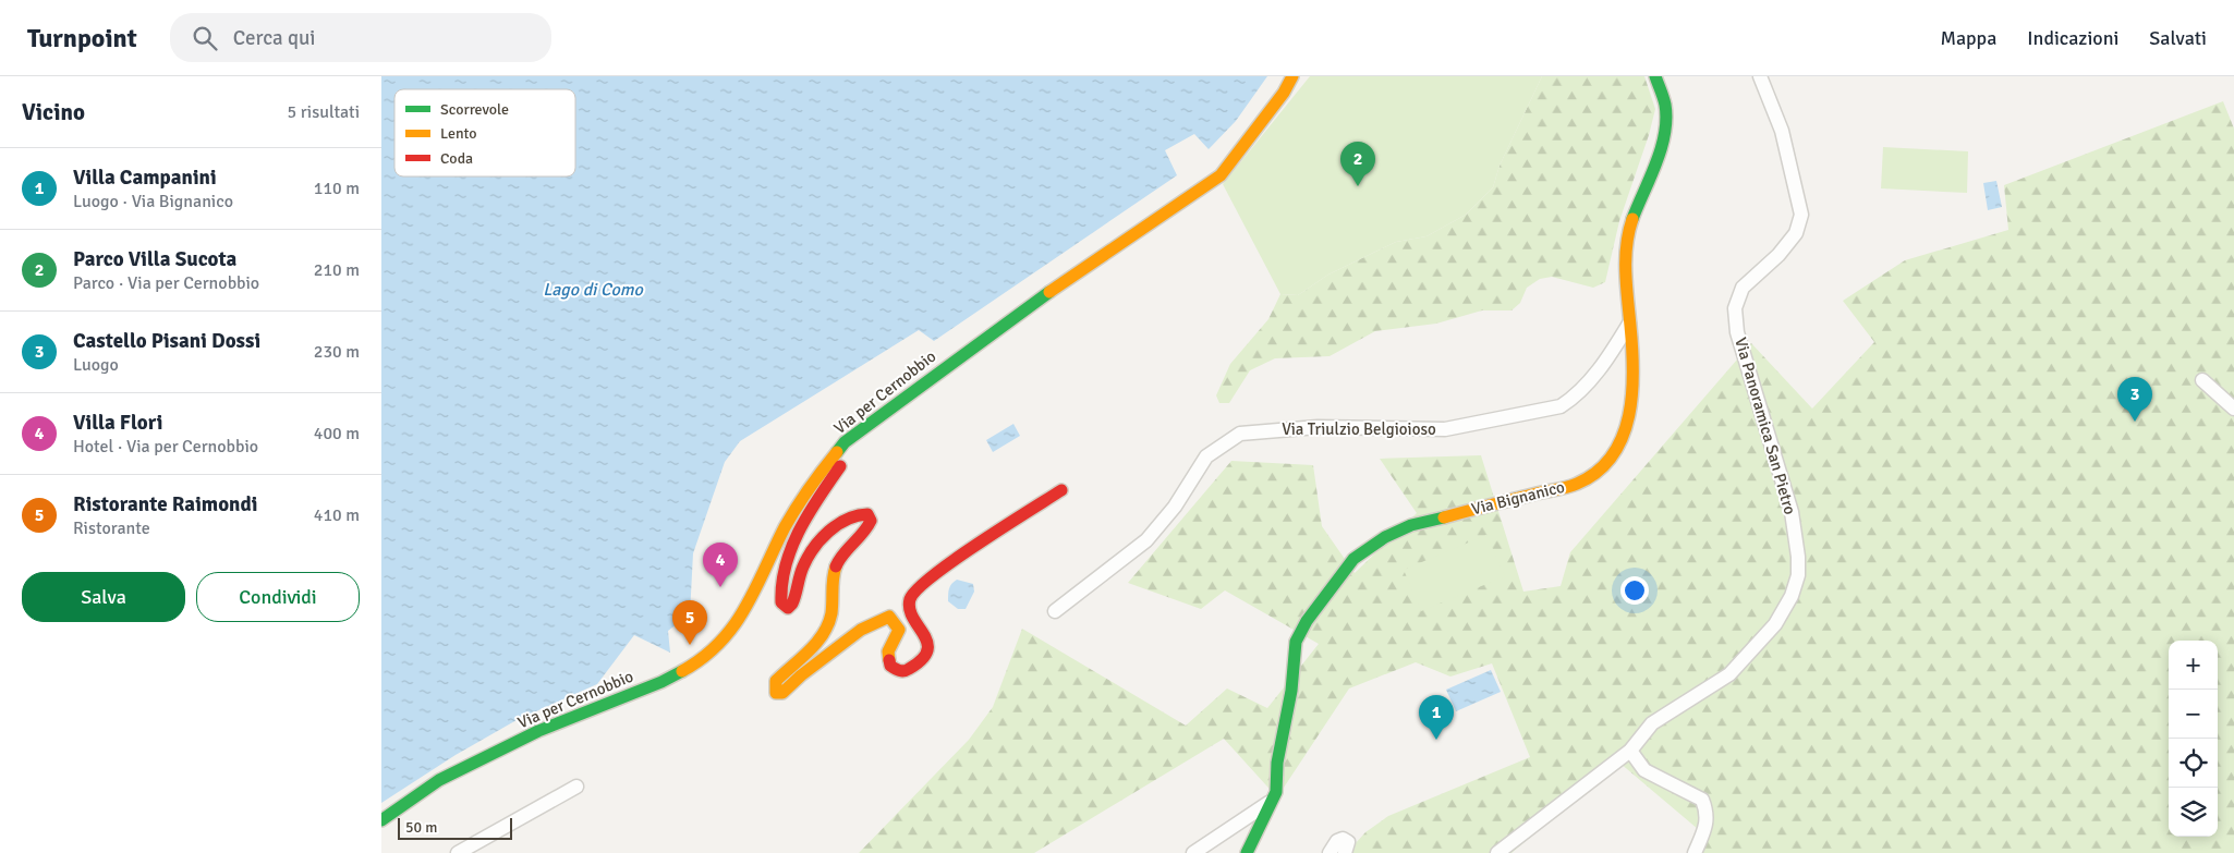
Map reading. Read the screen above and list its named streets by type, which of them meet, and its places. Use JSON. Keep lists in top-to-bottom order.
{
  "streets": {
    "street": [
      "Via per Cernobbio",
      "Via Panoramica San Pietro",
      "Via Triulzio Belgioioso",
      "Via Bignanico"
    ]
  },
  "crossings": [
    ["Via Triulzio Belgioioso", "Via Bignanico"]
  ],
  "water": ["Lago di Como"],
  "legend": ["Scorrevole", "Lento", "Coda"],
  "scale_bar": "50 m",
  "page": {
    "header": "Turnpoint",
    "search": "Cerca qui",
    "nav": ["Mappa", "Indicazioni", "Salvati"],
    "heading": ["Vicino", "5 risultati"],
    "pins": [
      "2",
      "3",
      "4",
      "5",
      "1"
    ],
    "list": [
      {
        "mark": "1",
        "name": "Villa Campanini",
        "note": "Luogo · Via Bignanico",
        "value": "110 m"
      },
      {
        "mark": "2",
        "name": "Parco Villa Sucota",
        "note": "Parco · Via per Cernobbio",
        "value": "210 m"
      },
      {
        "mark": "3",
        "name": "Castello Pisani Dossi",
        "note": "Luogo",
        "value": "230 m"
      },
      {
        "mark": "4",
        "name": "Villa Flori",
        "note": "Hotel · Via per Cernobbio",
        "value": "400 m"
      },
      {
        "mark": "5",
        "name": "Ristorante Raimondi",
        "note": "Ristorante",
        "value": "410 m"
      }
    ],
    "buttons": ["Salva", "Condividi"],
    "map_buttons": ["+", "−"],
    "scale": "50 m"
  }
}
